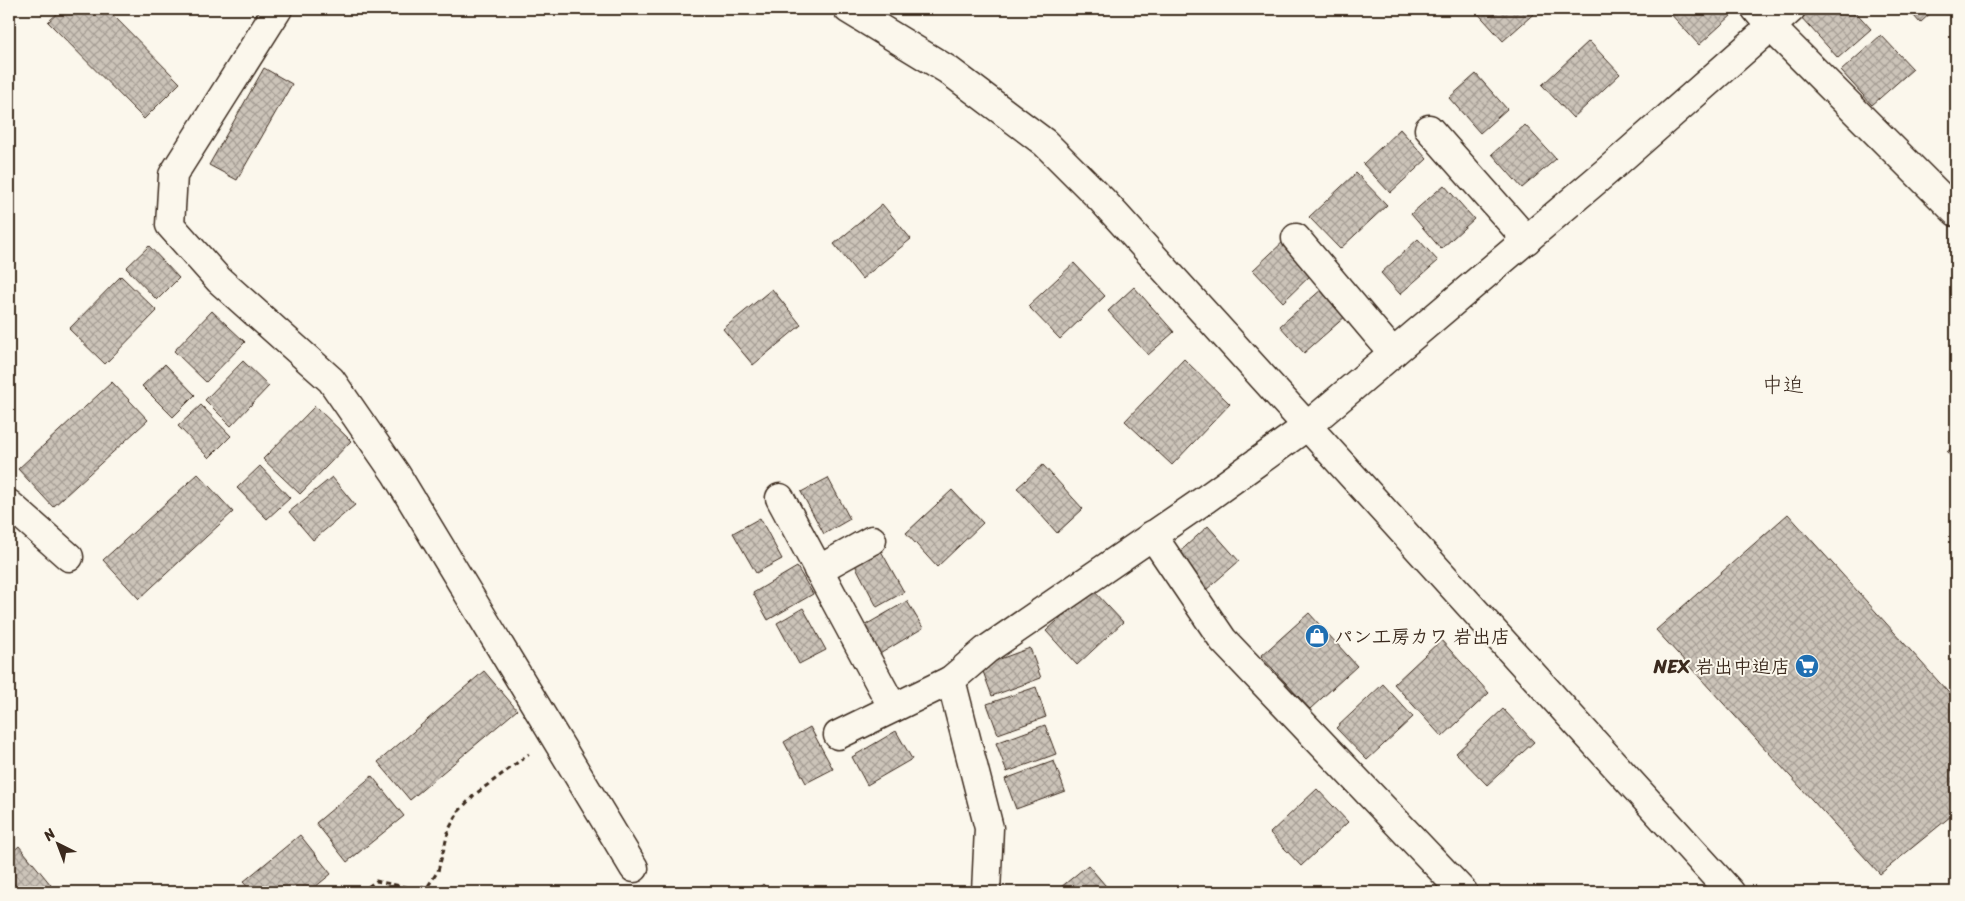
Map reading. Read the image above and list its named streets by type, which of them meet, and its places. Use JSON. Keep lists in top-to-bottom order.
{
  "districts": ["中迫"],
  "places": {
    "shop": ["パン工房カワ 岩出店"],
    "supermarket": ["NEX 岩出中迫店"]
  },
  "north": "top left"
}
